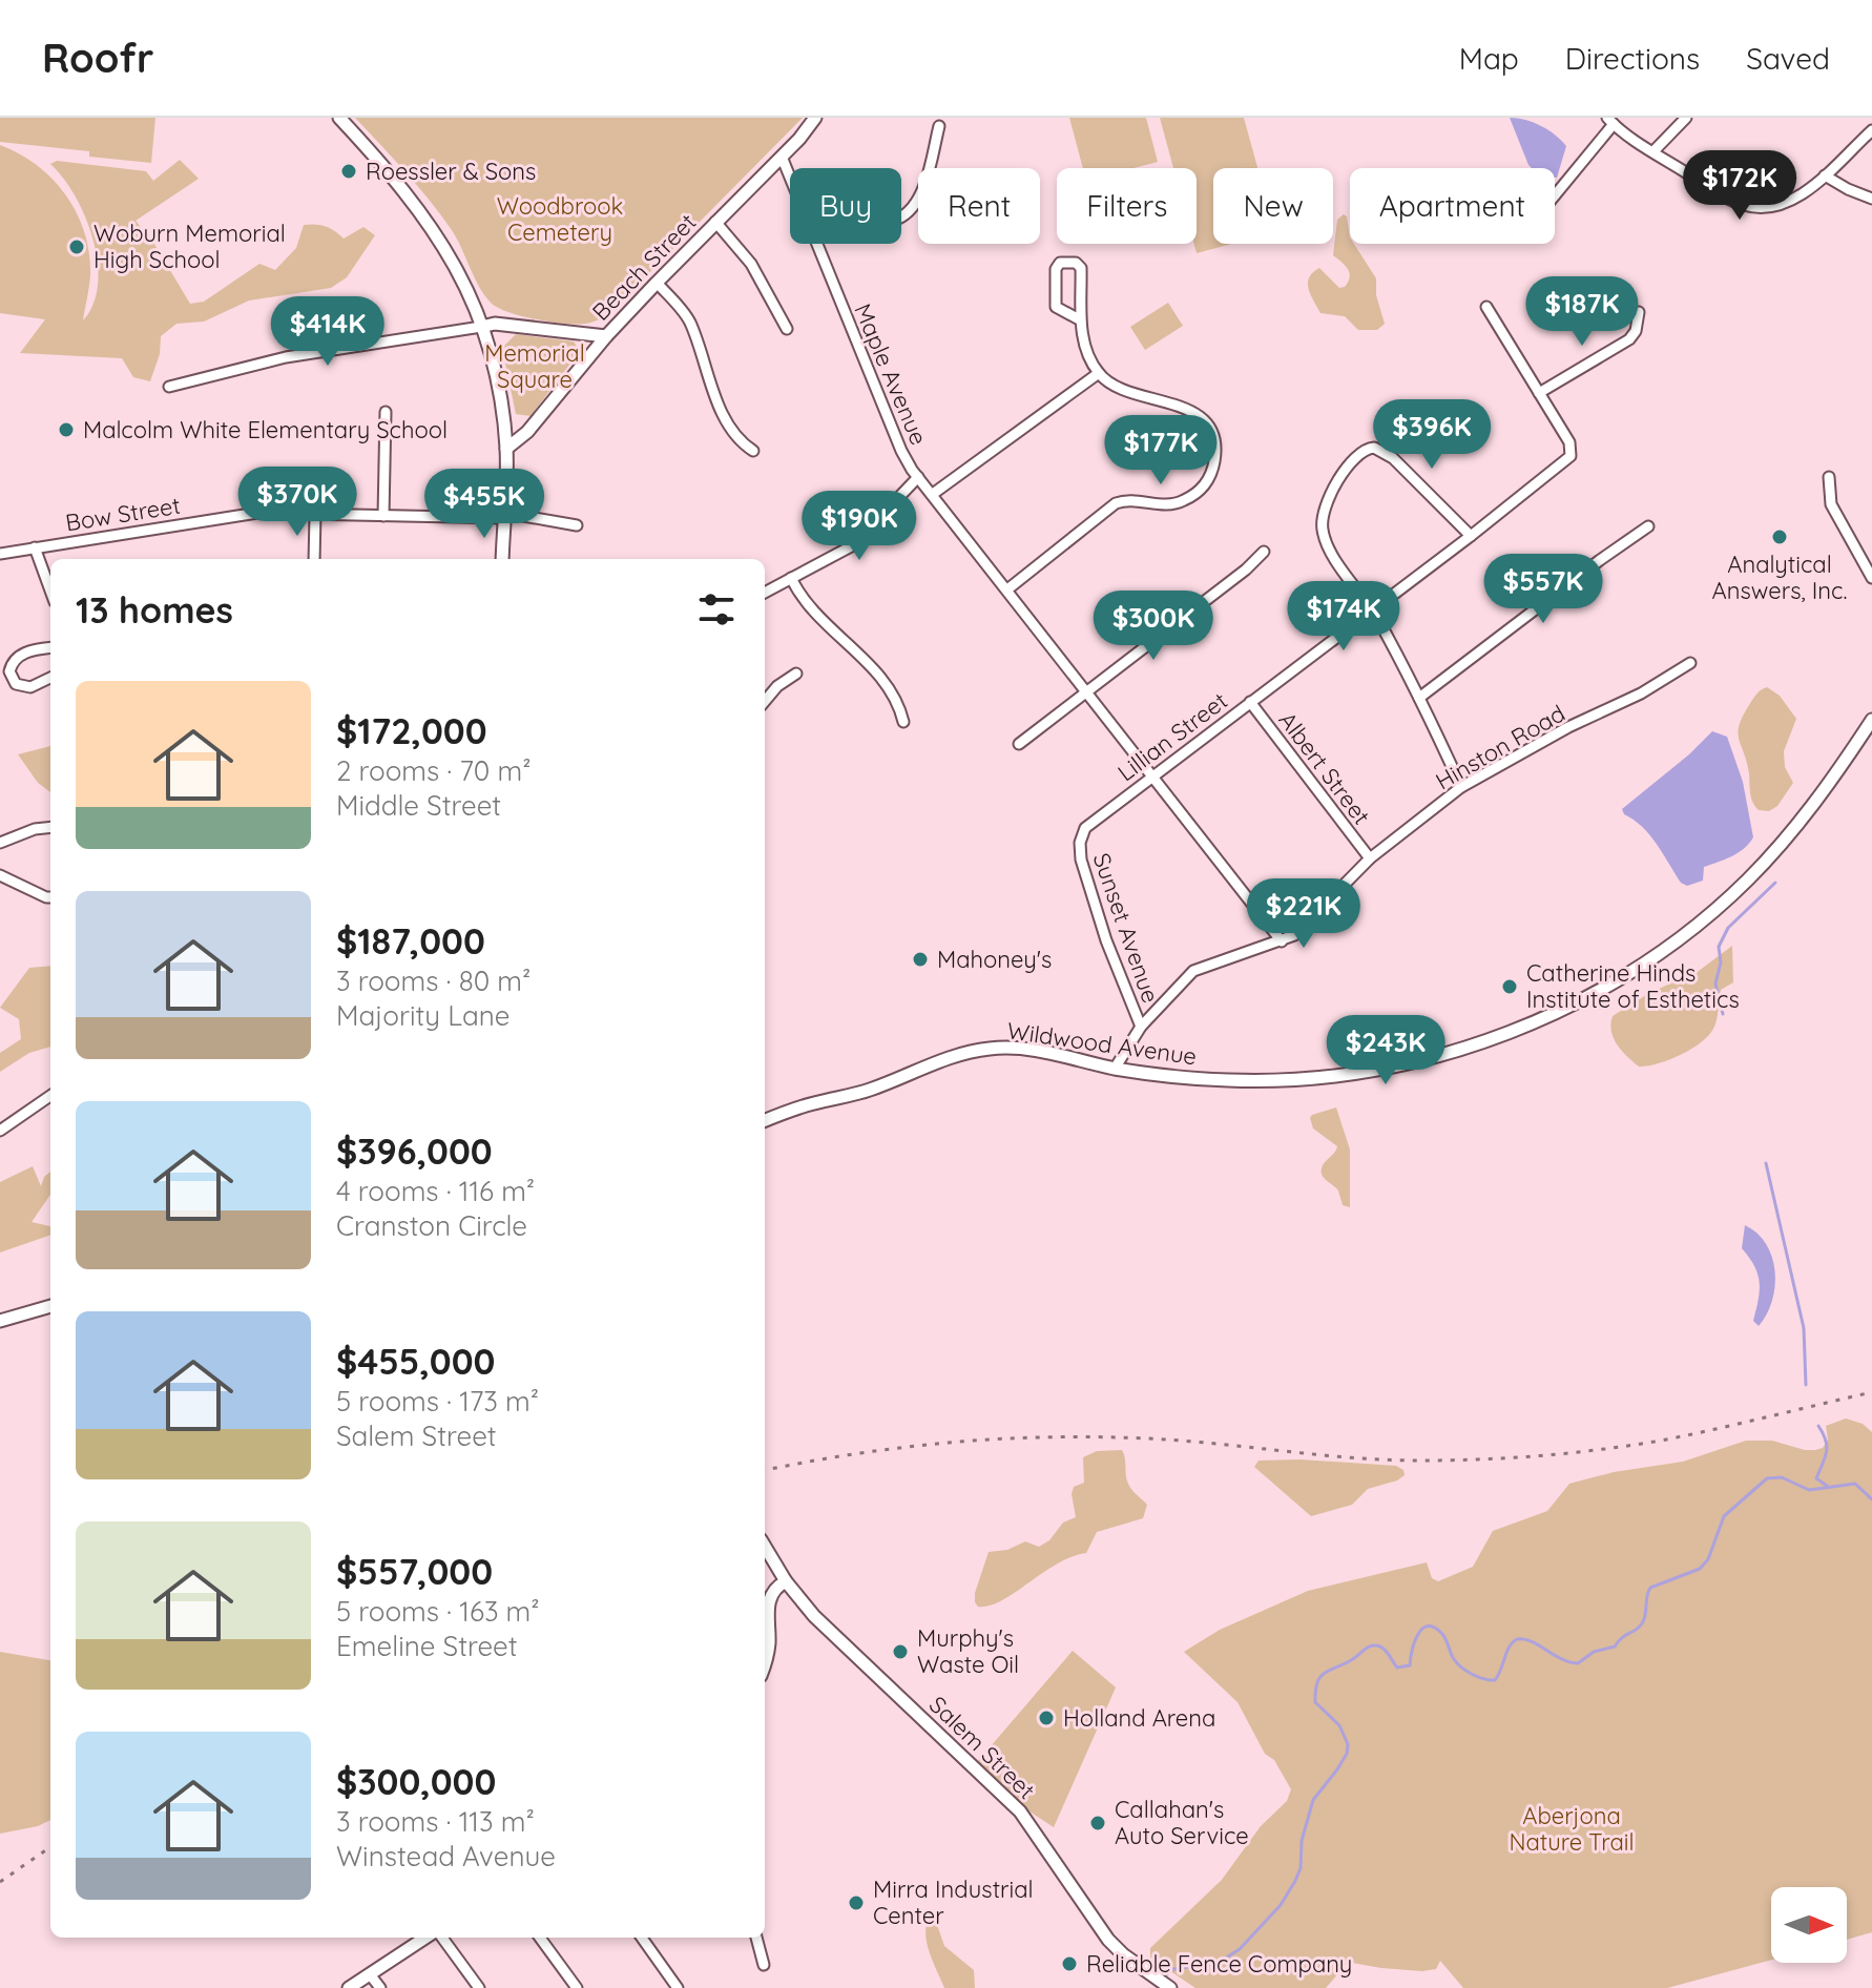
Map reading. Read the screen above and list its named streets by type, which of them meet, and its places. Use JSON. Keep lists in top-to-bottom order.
{
  "streets": {
    "street": [
      "Beach Street",
      "Maple Avenue",
      "Bow Street",
      "Lillian Street",
      "Hinston Road",
      "Albert Street",
      "Sunset Avenue",
      "Wildwood Avenue",
      "Salem Street"
    ]
  },
  "crossings": [
    ["Beach Street", "Maple Avenue"],
    ["Maple Avenue", "Lillian Street"],
    ["Maple Avenue", "Hinston Road"],
    ["Lillian Street", "Albert Street"],
    ["Lillian Street", "Sunset Avenue"],
    ["Hinston Road", "Albert Street"],
    ["Hinston Road", "Sunset Avenue"],
    ["Hinston Road", "Wildwood Avenue"]
  ],
  "parks": ["Woodbrook Cemetery", "Memorial Square", "Aberjona Nature Trail"],
  "places": [
    "Roessler & Sons",
    "Woburn Memorial High School",
    "Malcolm White Elementary School",
    "Analytical Answers, Inc.",
    "Mahoney's",
    "Catherine Hinds Institute of Esthetics",
    "Murphy's Waste Oil",
    "Holland Arena",
    "Callahan's Auto Service",
    "Mirra Industrial Center",
    "Reliable Fence Company"
  ],
  "north": "right",
  "page": {
    "header": "Roofr",
    "nav": ["Map", "Directions", "Saved"],
    "price": [
      "$172K",
      "$187K",
      "$414K",
      "$396K",
      "$177K",
      "$370K",
      "$455K",
      "$190K",
      "$557K",
      "$174K",
      "$300K",
      "$221K",
      "$243K"
    ],
    "chip": [
      "Buy",
      "Rent",
      "Filters",
      "New",
      "Apartment"
    ],
    "heading": "13 homes",
    "list": [
      {
        "name": "$172,000",
        "note": "2 rooms · 70 m² · Middle Street"
      },
      {
        "name": "$187,000",
        "note": "3 rooms · 80 m² · Majority Lane"
      },
      {
        "name": "$396,000",
        "note": "4 rooms · 116 m² · Cranston Circle"
      },
      {
        "name": "$455,000",
        "note": "5 rooms · 173 m² · Salem Street"
      },
      {
        "name": "$557,000",
        "note": "5 rooms · 163 m² · Emeline Street"
      },
      {
        "name": "$300,000",
        "note": "3 rooms · 113 m² · Winstead Avenue"
      }
    ]
  }
}
